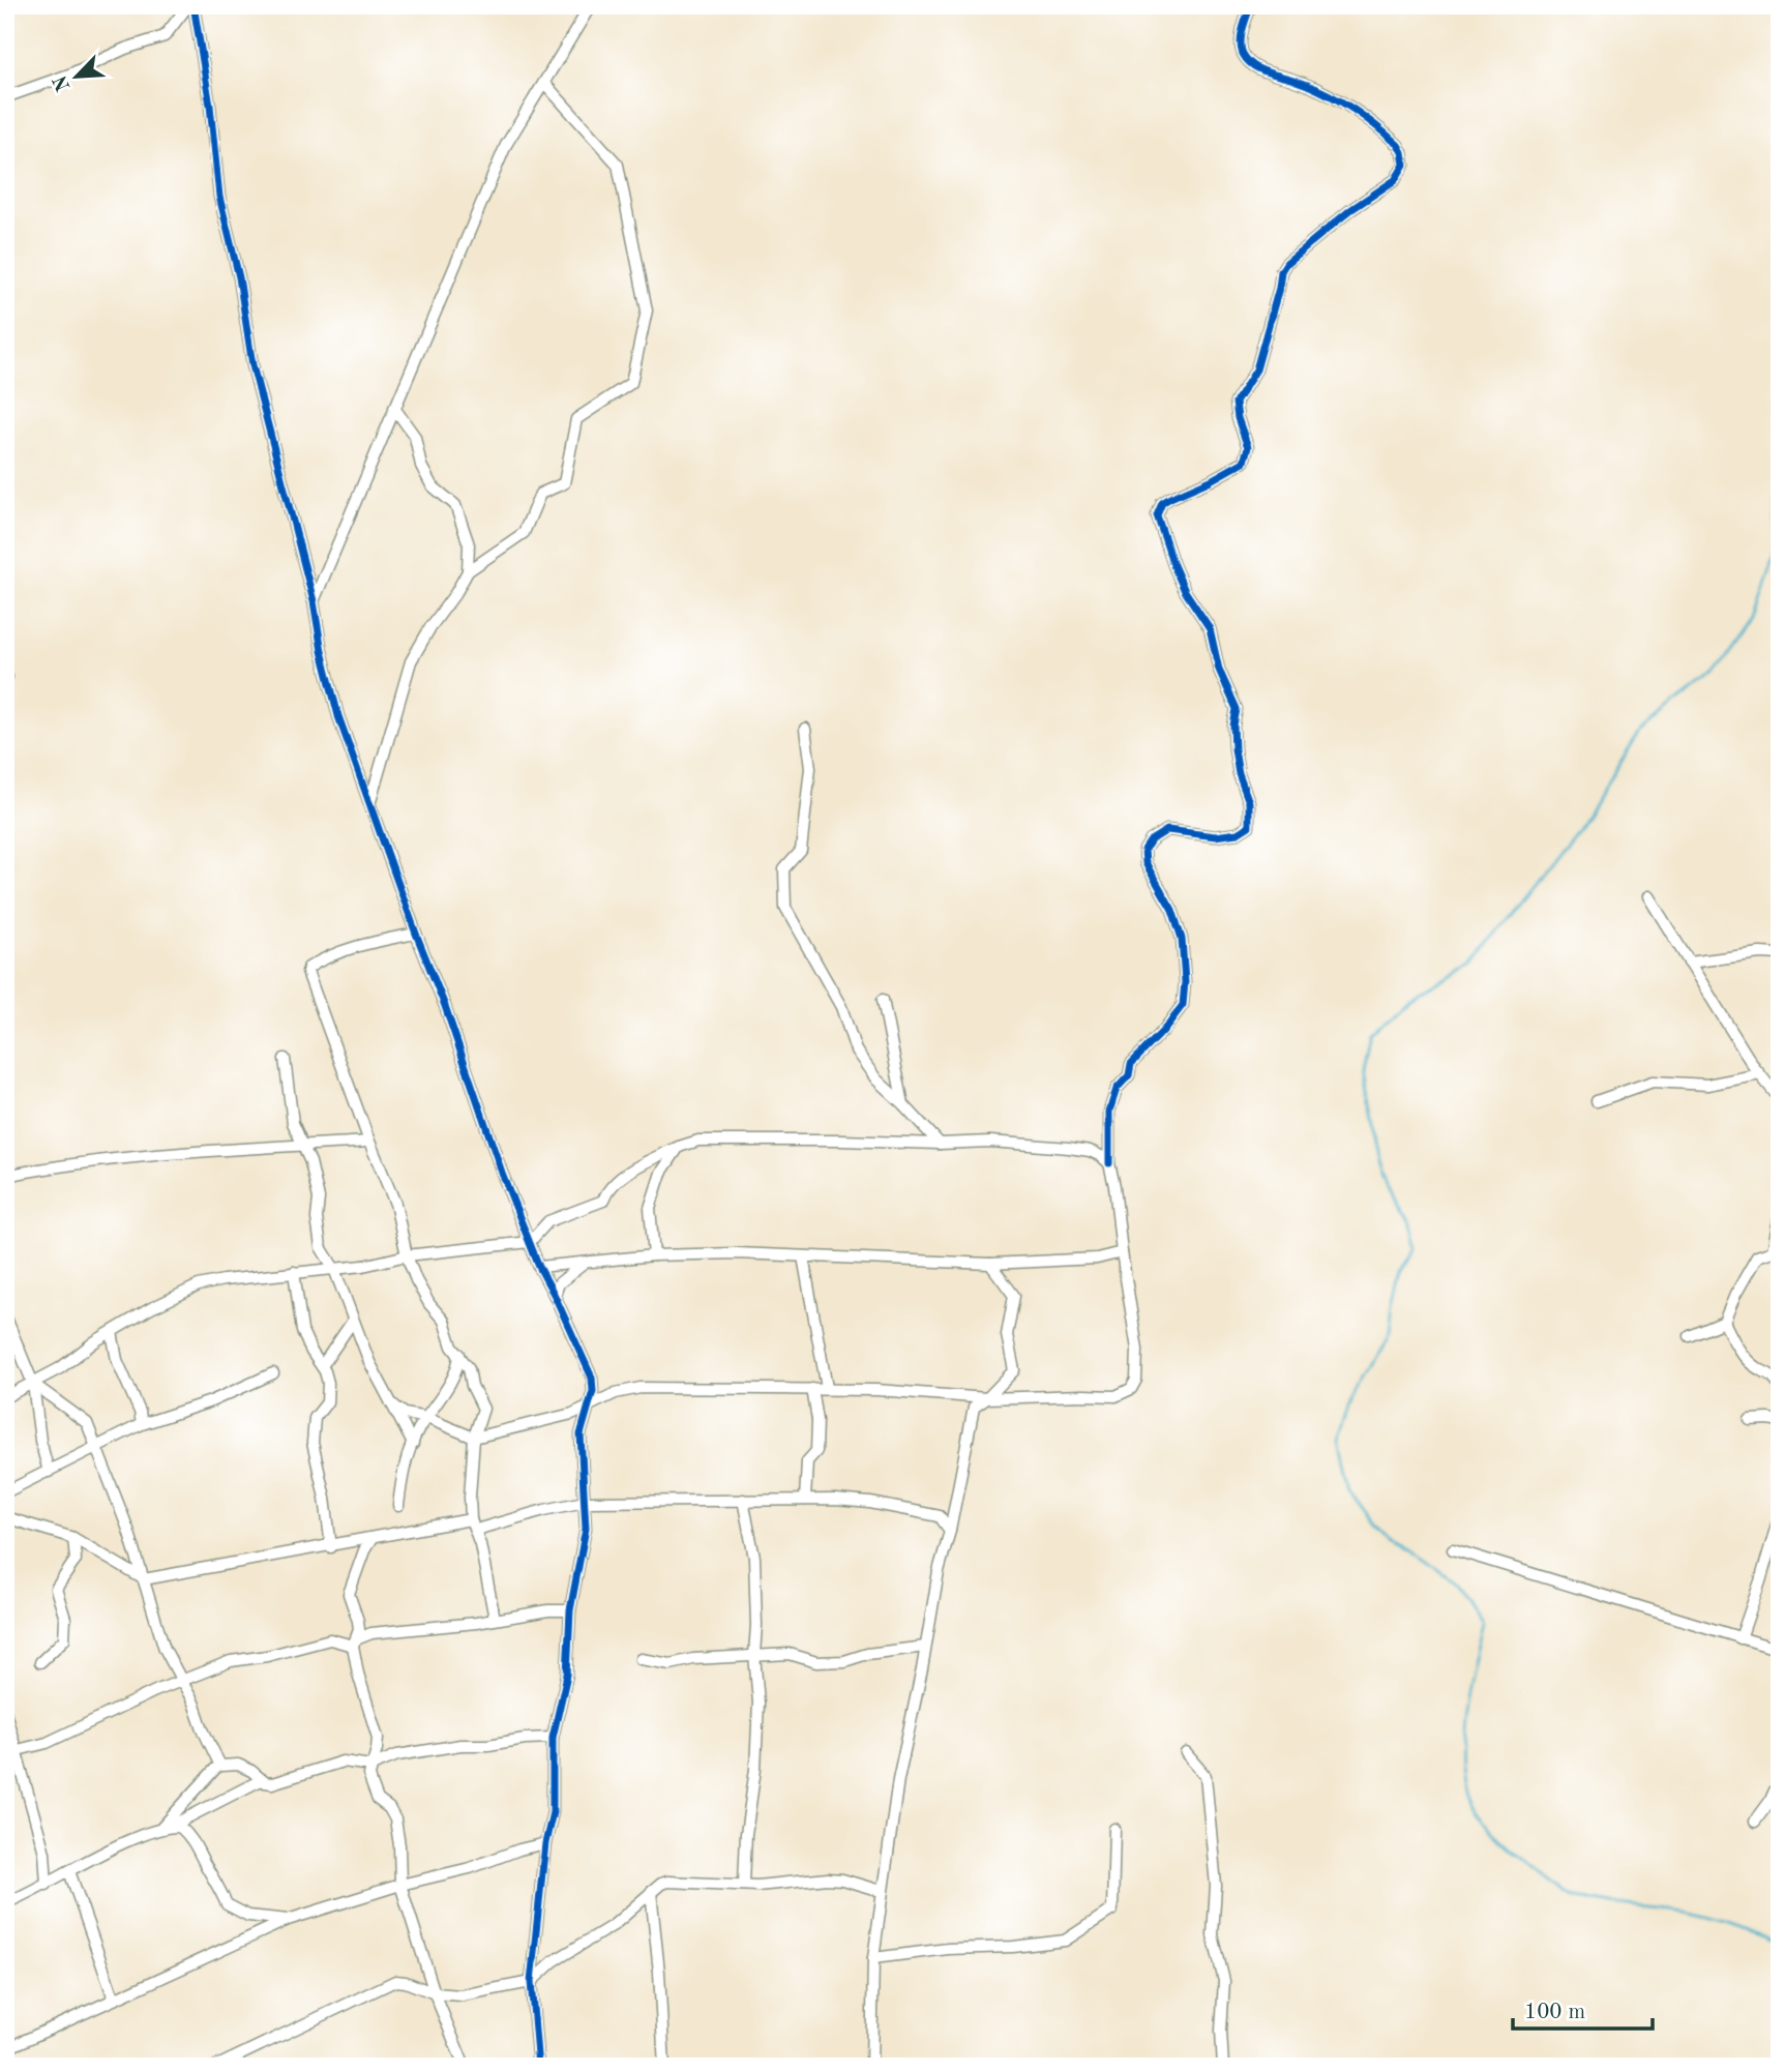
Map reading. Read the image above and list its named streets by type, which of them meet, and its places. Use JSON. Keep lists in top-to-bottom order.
{
  "scale_bar": "100 m",
  "north": "bottom left"
}
